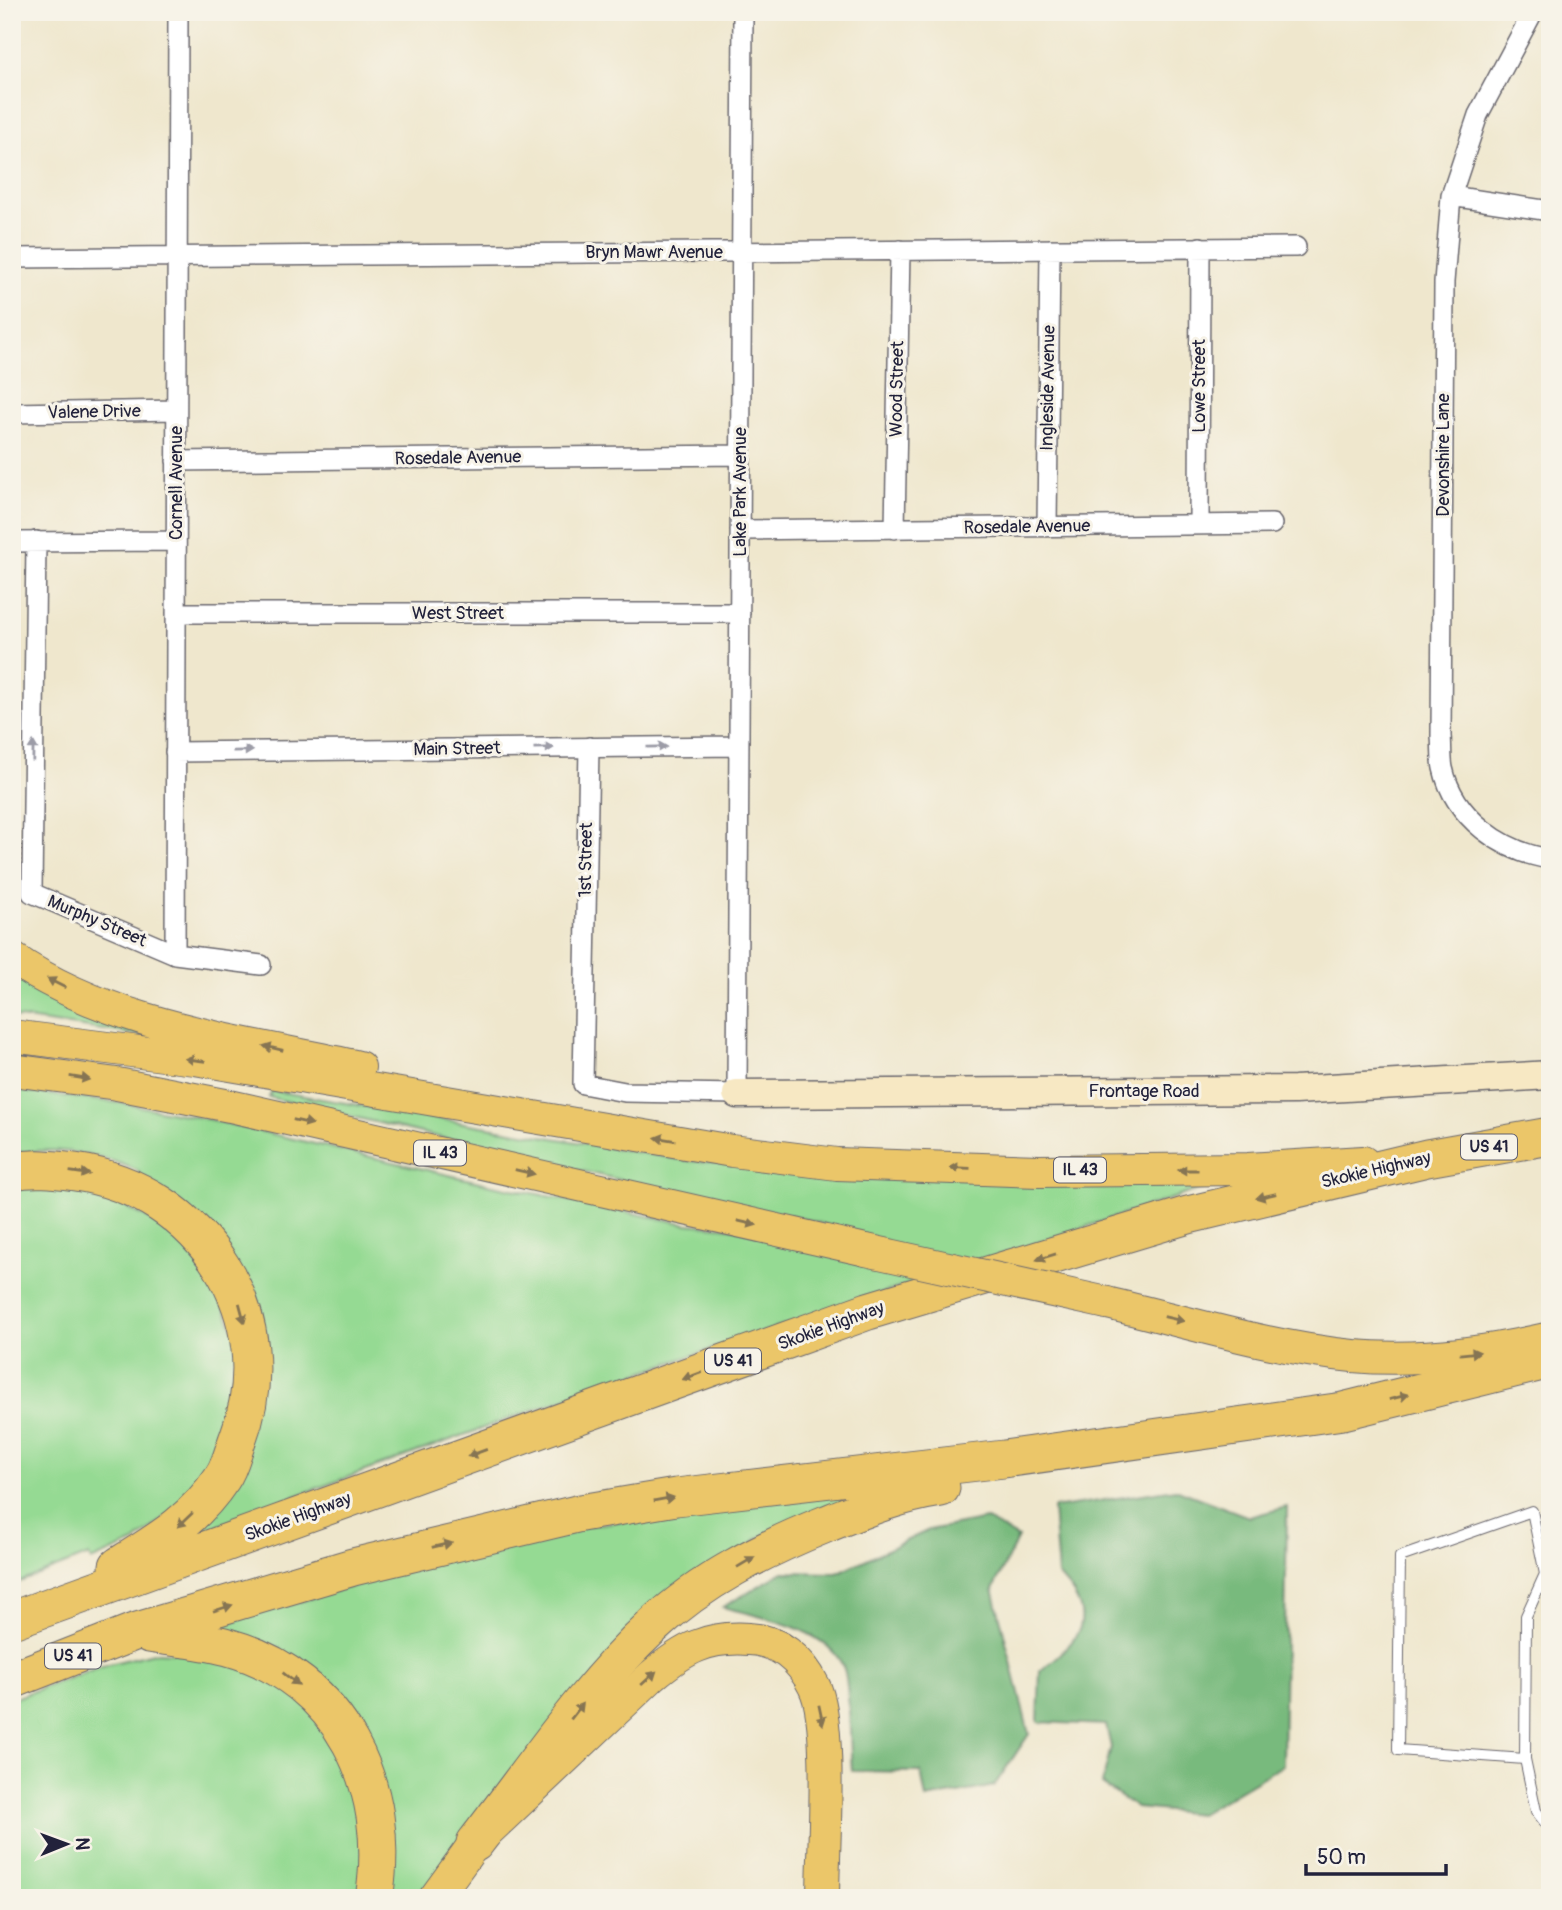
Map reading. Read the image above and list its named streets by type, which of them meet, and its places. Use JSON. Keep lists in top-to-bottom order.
{
  "streets": {
    "highway": ["US 41", "Skokie Highway"],
    "main road": ["IL 43"],
    "street": [
      "Bryn Mawr Avenue",
      "Lowe Street",
      "Ingleside Avenue",
      "Wood Street",
      "Valene Drive",
      "Devonshire Lane",
      "Rosedale Avenue",
      "Cornell Avenue",
      "Lake Park Avenue",
      "West Street",
      "Main Street",
      "1st Street",
      "Murphy Street",
      "Frontage Road"
    ]
  },
  "crossings": [
    ["Bryn Mawr Avenue", "Lowe Street"],
    ["Bryn Mawr Avenue", "Ingleside Avenue"],
    ["Bryn Mawr Avenue", "Wood Street"],
    ["Bryn Mawr Avenue", "Cornell Avenue"],
    ["Bryn Mawr Avenue", "Lake Park Avenue"],
    ["Lowe Street", "Rosedale Avenue"],
    ["Ingleside Avenue", "Rosedale Avenue"],
    ["Wood Street", "Rosedale Avenue"],
    ["Valene Drive", "Cornell Avenue"],
    ["Rosedale Avenue", "Cornell Avenue"],
    ["Rosedale Avenue", "Lake Park Avenue"],
    ["Cornell Avenue", "West Street"],
    ["Cornell Avenue", "Main Street"],
    ["Cornell Avenue", "Murphy Street"],
    ["Lake Park Avenue", "West Street"],
    ["Lake Park Avenue", "Main Street"],
    ["Lake Park Avenue", "1st Street"],
    ["Lake Park Avenue", "Frontage Road"],
    ["Main Street", "1st Street"],
    ["1st Street", "Frontage Road"],
    ["IL 43", "Skokie Highway"]
  ],
  "one_way": ["Main Street", "Murphy Street"],
  "scale_bar": "50 m",
  "north": "right"
}
